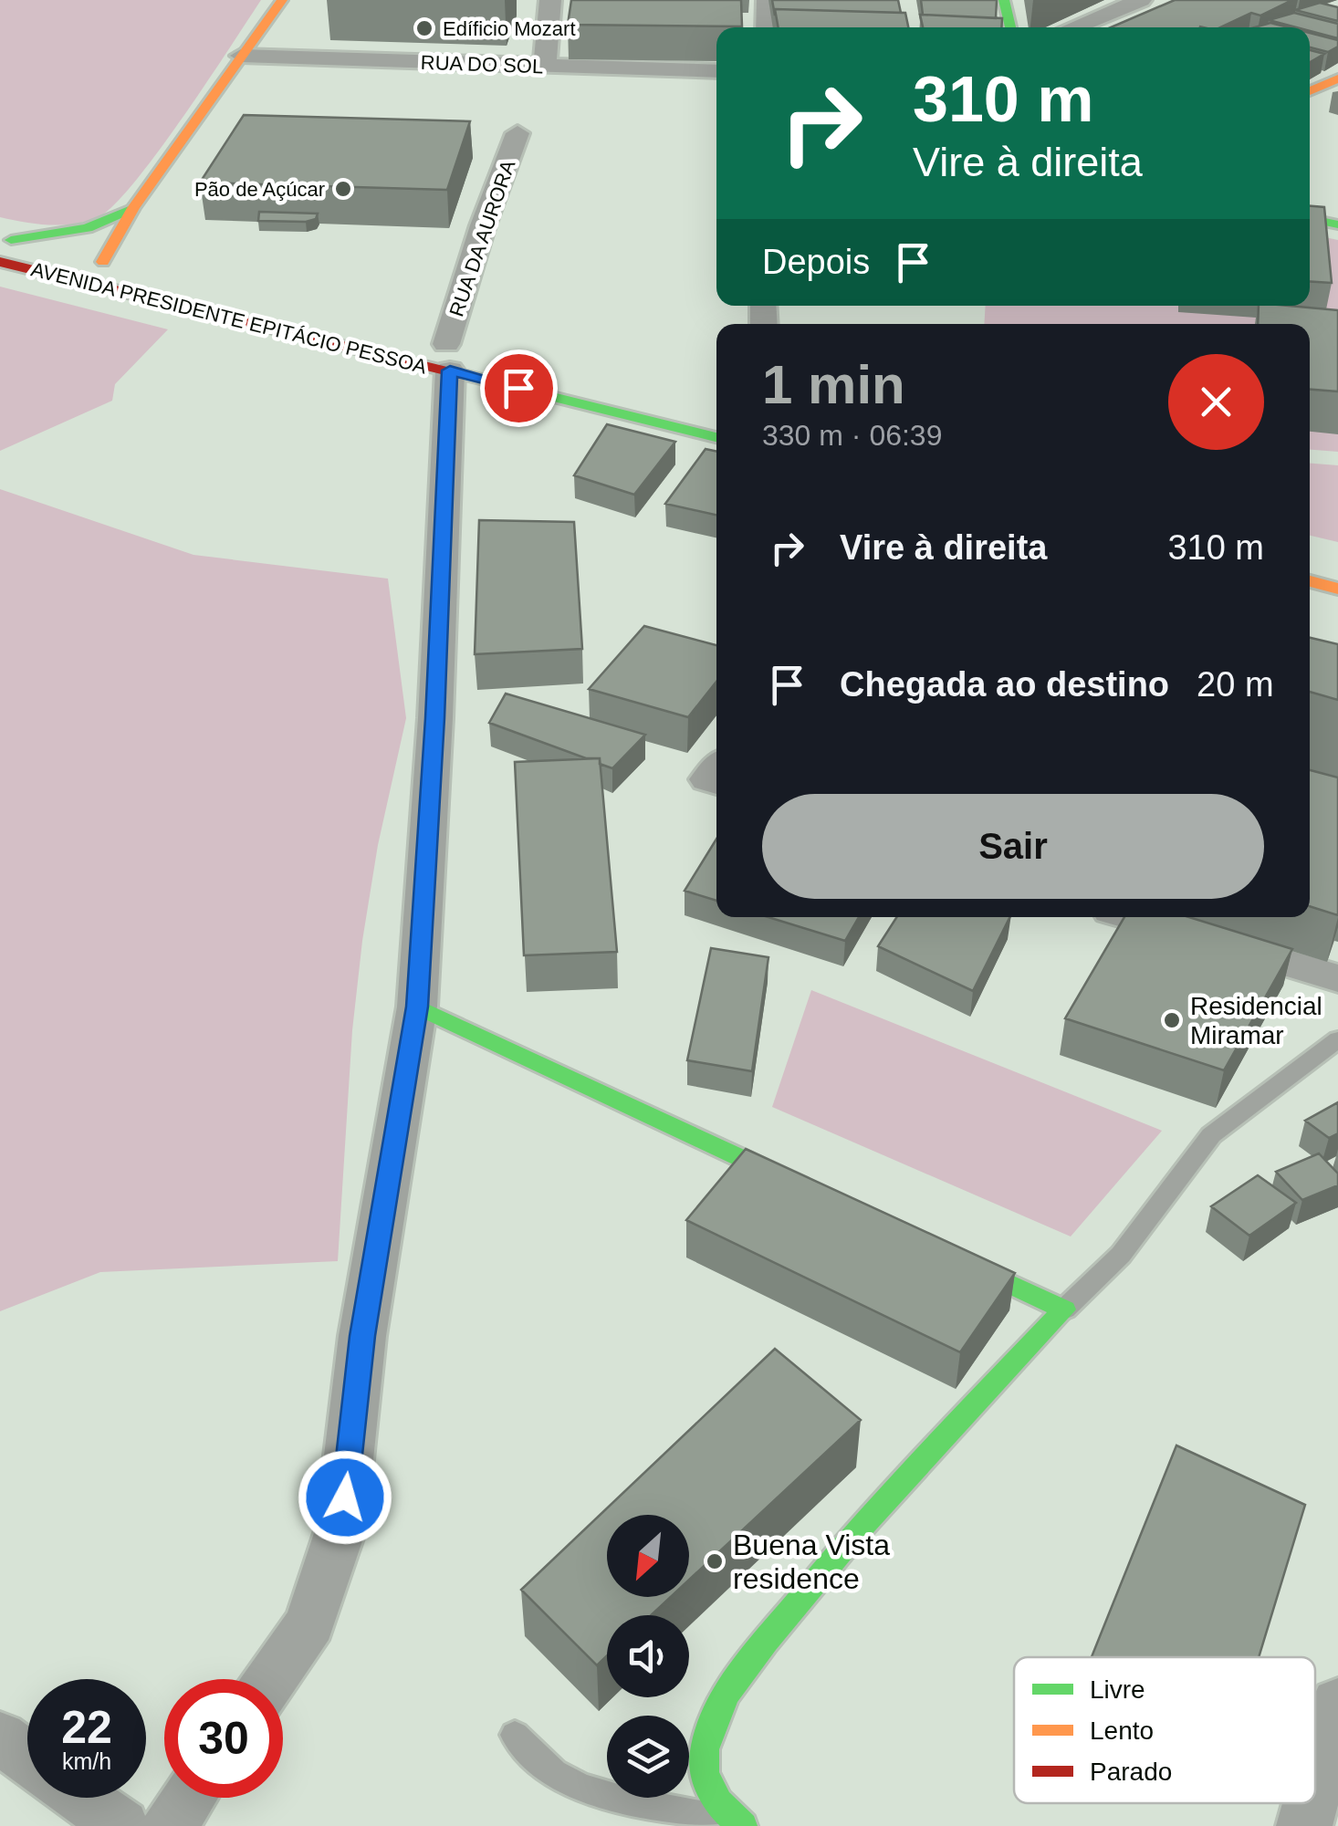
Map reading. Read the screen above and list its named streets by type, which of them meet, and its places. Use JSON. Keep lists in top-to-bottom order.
{
  "streets": {
    "street": ["RUA DO SOL", "RUA DA AURORA", "AVENIDA PRESIDENTE EPITÁCIO PESSOA"]
  },
  "crossings": [
    ["RUA DA AURORA", "AVENIDA PRESIDENTE EPITÁCIO PESSOA"]
  ],
  "places": [
    "Edíficio Mozart",
    "Pão de Açúcar",
    "Residencial Miramar",
    "Buena Vista residence"
  ],
  "legend": ["Livre", "Lento", "Parado"],
  "north": "bottom left",
  "page": {
    "turn": ["310 m", "Vire à direita"],
    "then": "Depois",
    "heading": ["1 min", "330 m · 06:39"],
    "list": [
      {
        "name": "Vire à direita",
        "value": "310 m"
      },
      {
        "name": "Chegada ao destino",
        "value": "20 m"
      }
    ],
    "buttons": "Sair",
    "speed": "22 km/h",
    "limit": "30"
  }
}
